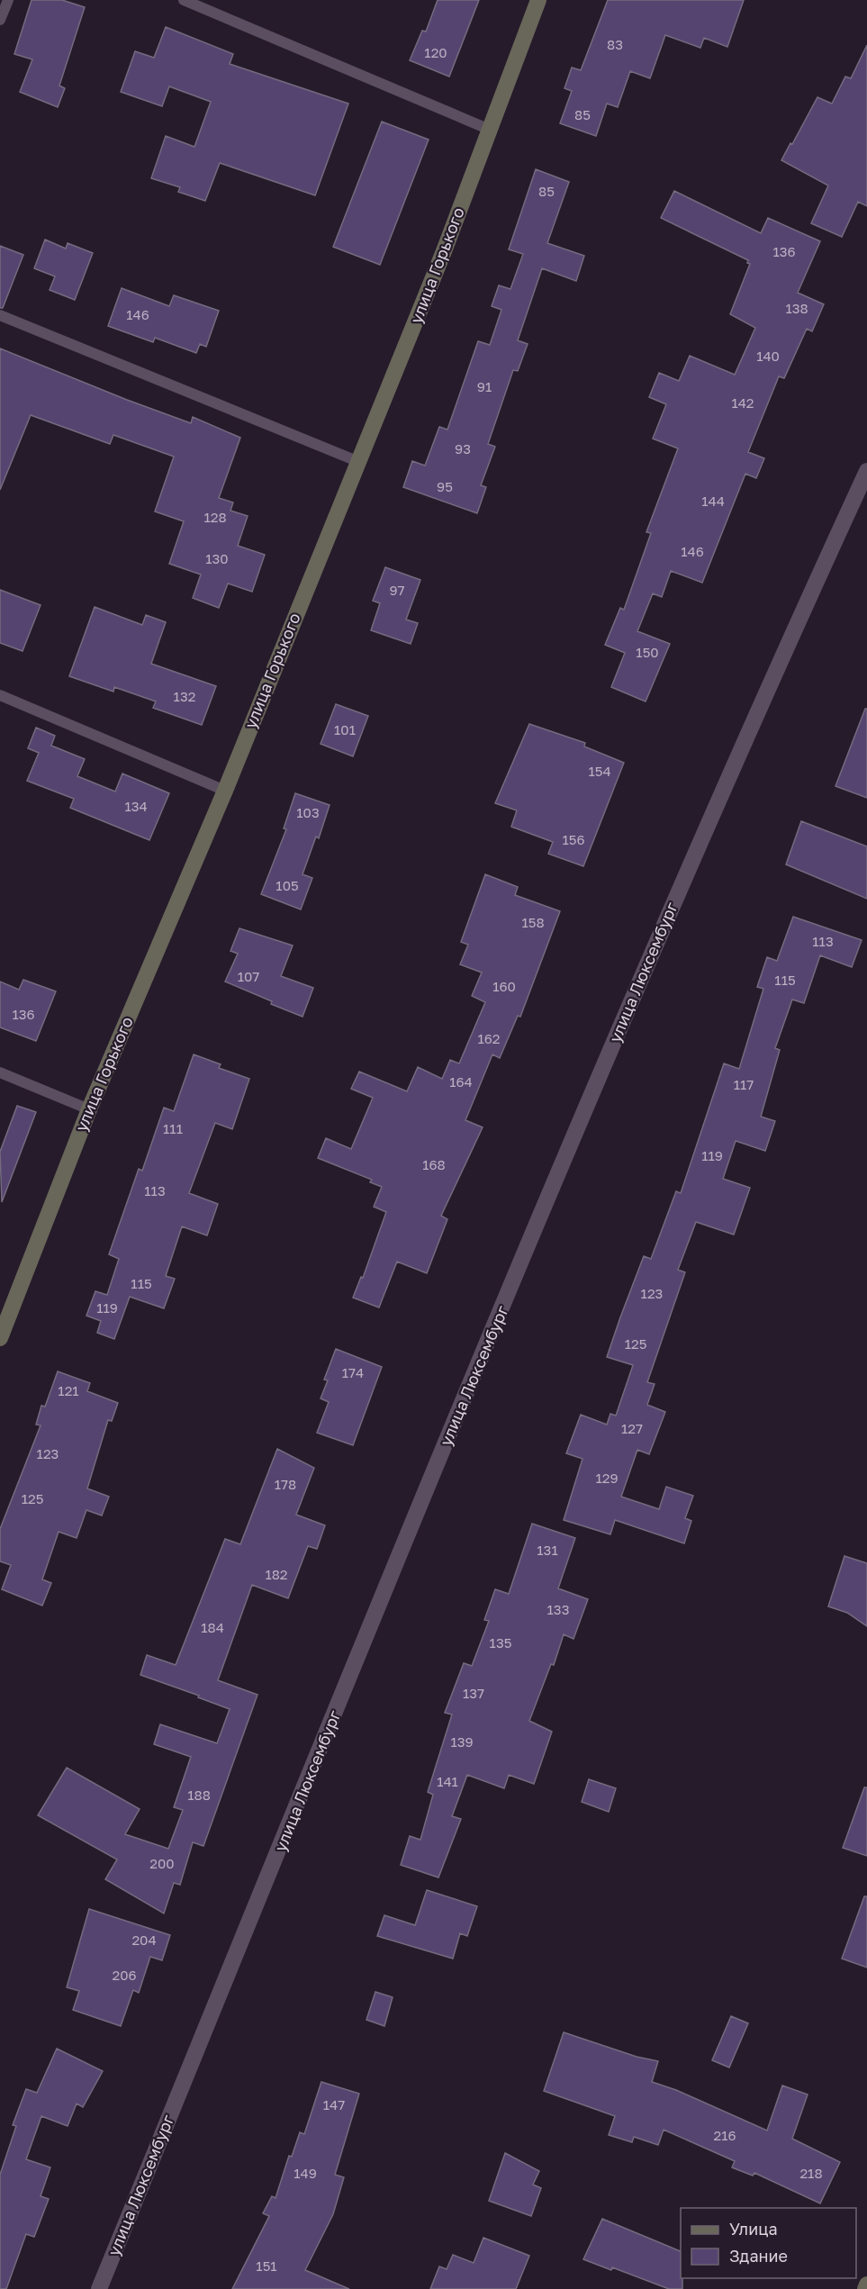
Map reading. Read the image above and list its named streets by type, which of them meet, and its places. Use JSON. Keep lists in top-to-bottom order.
{
  "streets": {
    "street": ["улица Горького", "улица Люксембург"]
  },
  "house_numbers": [
    "83",
    "120",
    "85",
    "85",
    "136",
    "138",
    "146",
    "140",
    "91",
    "142",
    "93",
    "95",
    "144",
    "128",
    "146",
    "130",
    "97",
    "150",
    "132",
    "101",
    "154",
    "134",
    "103",
    "156",
    "105",
    "158",
    "113",
    "107",
    "115",
    "160",
    "136",
    "162",
    "164",
    "117",
    "111",
    "119",
    "168",
    "113",
    "115",
    "123",
    "119",
    "125",
    "174",
    "121",
    "127",
    "123",
    "129",
    "178",
    "125",
    "131",
    "182",
    "133",
    "184",
    "135",
    "137",
    "139",
    "141",
    "188",
    "200",
    "204",
    "206",
    "147",
    "216",
    "149",
    "218",
    "151"
  ],
  "legend": ["Улица", "Здание"]
}
